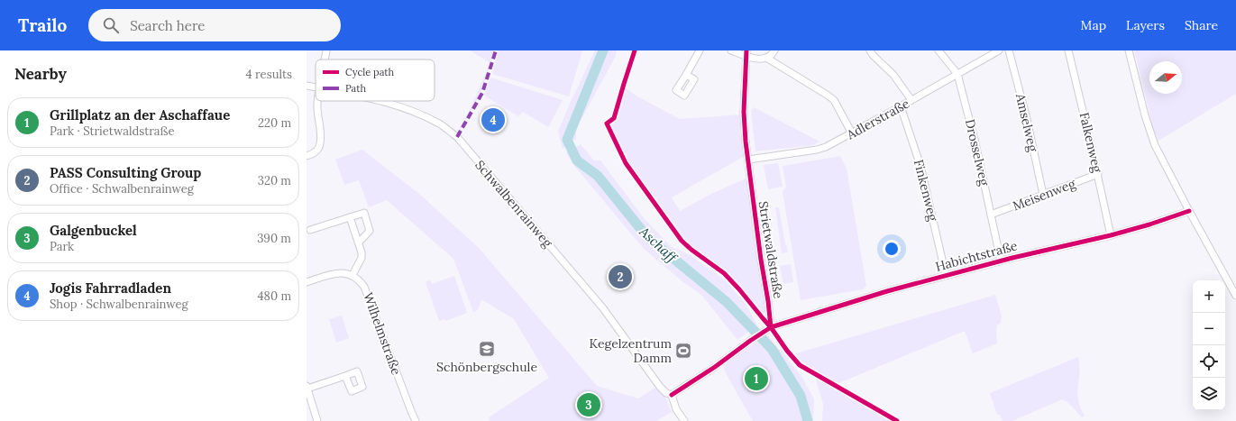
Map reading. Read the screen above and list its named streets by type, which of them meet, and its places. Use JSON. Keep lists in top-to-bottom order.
{
  "streets": {
    "street": [
      "Adlerstraße",
      "Amselweg",
      "Falkenweg",
      "Drosselweg",
      "Finkenweg",
      "Meisenweg",
      "Schwalbenrainweg",
      "Strietwaldstraße",
      "Habichtstraße",
      "Wilhelmstraße"
    ]
  },
  "crossings": [
    ["Adlerstraße", "Drosselweg"],
    ["Adlerstraße", "Finkenweg"],
    ["Adlerstraße", "Strietwaldstraße"],
    ["Amselweg", "Meisenweg"],
    ["Falkenweg", "Meisenweg"],
    ["Falkenweg", "Habichtstraße"],
    ["Drosselweg", "Meisenweg"],
    ["Drosselweg", "Habichtstraße"],
    ["Finkenweg", "Habichtstraße"],
    ["Strietwaldstraße", "Habichtstraße"]
  ],
  "water": ["Aschaff"],
  "places": {
    "school or university": ["Schönbergschule"],
    "sports": ["Kegelzentrum Damm"]
  },
  "legend": ["Cycle path", "Path"],
  "north": "right",
  "page": {
    "header": "Trailo",
    "search": "Search here",
    "nav": ["Map", "Layers", "Share"],
    "heading": ["Nearby", "4 results"],
    "list": [
      {
        "mark": "1",
        "name": "Grillplatz an der Aschaffaue",
        "note": "Park · Strietwaldstraße",
        "value": "220 m"
      },
      {
        "mark": "2",
        "name": "PASS Consulting Group",
        "note": "Office · Schwalbenrainweg",
        "value": "320 m"
      },
      {
        "mark": "3",
        "name": "Galgenbuckel",
        "note": "Park",
        "value": "390 m"
      },
      {
        "mark": "4",
        "name": "Jogis Fahrradladen",
        "note": "Shop · Schwalbenrainweg",
        "value": "480 m"
      }
    ],
    "pins": [
      "4",
      "2",
      "1",
      "3"
    ],
    "map_buttons": ["+", "−"]
  }
}
